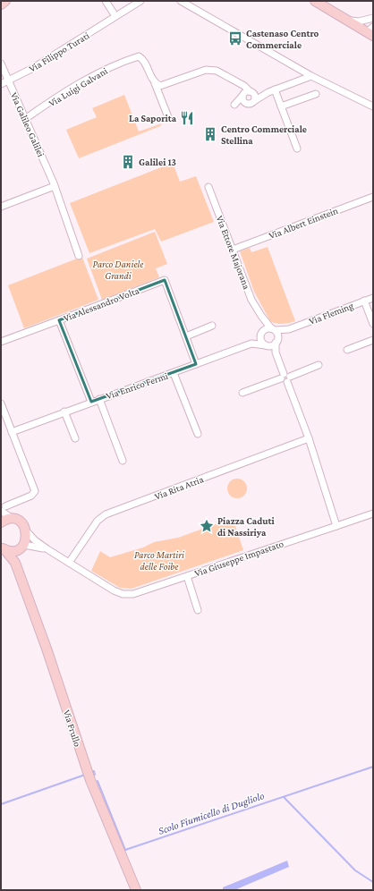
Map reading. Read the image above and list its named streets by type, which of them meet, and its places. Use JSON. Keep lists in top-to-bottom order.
{
  "streets": {
    "street": [
      "Via Filippo Turati",
      "Via Luigi Galvani",
      "Via Galileo Galilei",
      "Via Albert Einstein",
      "Via Ettore Majorana",
      "Via Alessandro Volta",
      "Via Fleming",
      "Via Enrico Fermi",
      "Via Rita Atria",
      "Via Giuseppe Impastato",
      "Via Frullo"
    ]
  },
  "crossings": [
    ["Via Filippo Turati", "Via Galileo Galilei"],
    ["Via Luigi Galvani", "Via Galileo Galilei"],
    ["Via Albert Einstein", "Via Ettore Majorana"],
    ["Via Ettore Majorana", "Via Fleming"],
    ["Via Ettore Majorana", "Via Enrico Fermi"],
    ["Via Alessandro Volta", "Via Enrico Fermi"],
    ["Via Fleming", "Via Enrico Fermi"],
    ["Via Rita Atria", "Via Giuseppe Impastato"]
  ],
  "water": ["Scolo Fiumicello di Dugliolo"],
  "parks": ["Parco Daniele Grandi", "Parco Martiri delle Foibe"],
  "places": {
    "bus stop": ["Castenaso Centro Commerciale"],
    "restaurant": ["La Saporita"],
    "building": ["Centro Commerciale Stellina", "Galilei 13"],
    "place": ["Piazza Caduti di Nassiriya"]
  }
}
